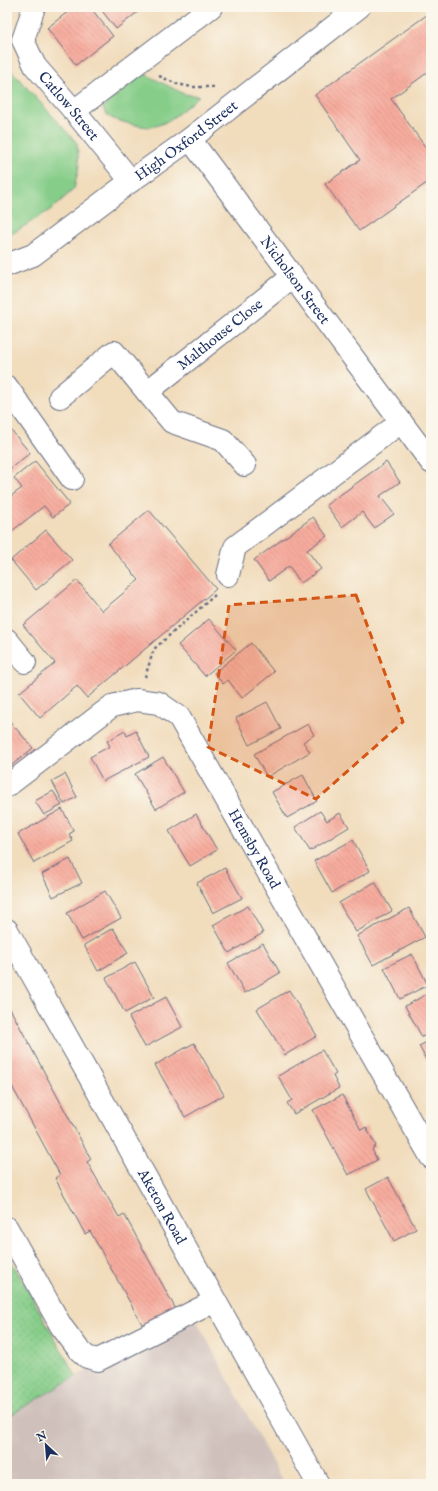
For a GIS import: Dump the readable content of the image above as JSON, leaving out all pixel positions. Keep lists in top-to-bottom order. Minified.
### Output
{"streets":{"street":["Catlow Street","High Oxford Street","Nicholson Street","Malthouse Close","Hemsby Road","Aketon Road"]},"crossings":[["Catlow Street","High Oxford Street"],["High Oxford Street","Nicholson Street"],["Nicholson Street","Malthouse Close"]],"north":"top left"}
